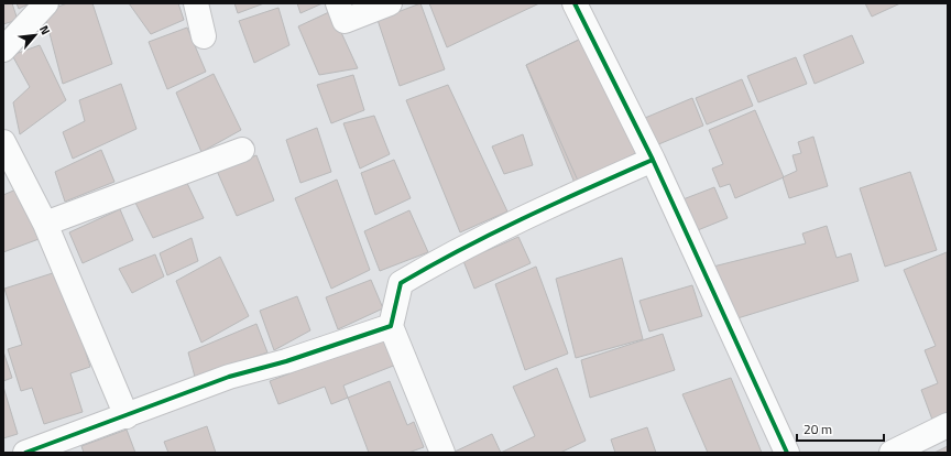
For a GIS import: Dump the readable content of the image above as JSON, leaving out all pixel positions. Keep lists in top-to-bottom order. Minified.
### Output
{"scale_bar":"20 m","north":"top right"}
